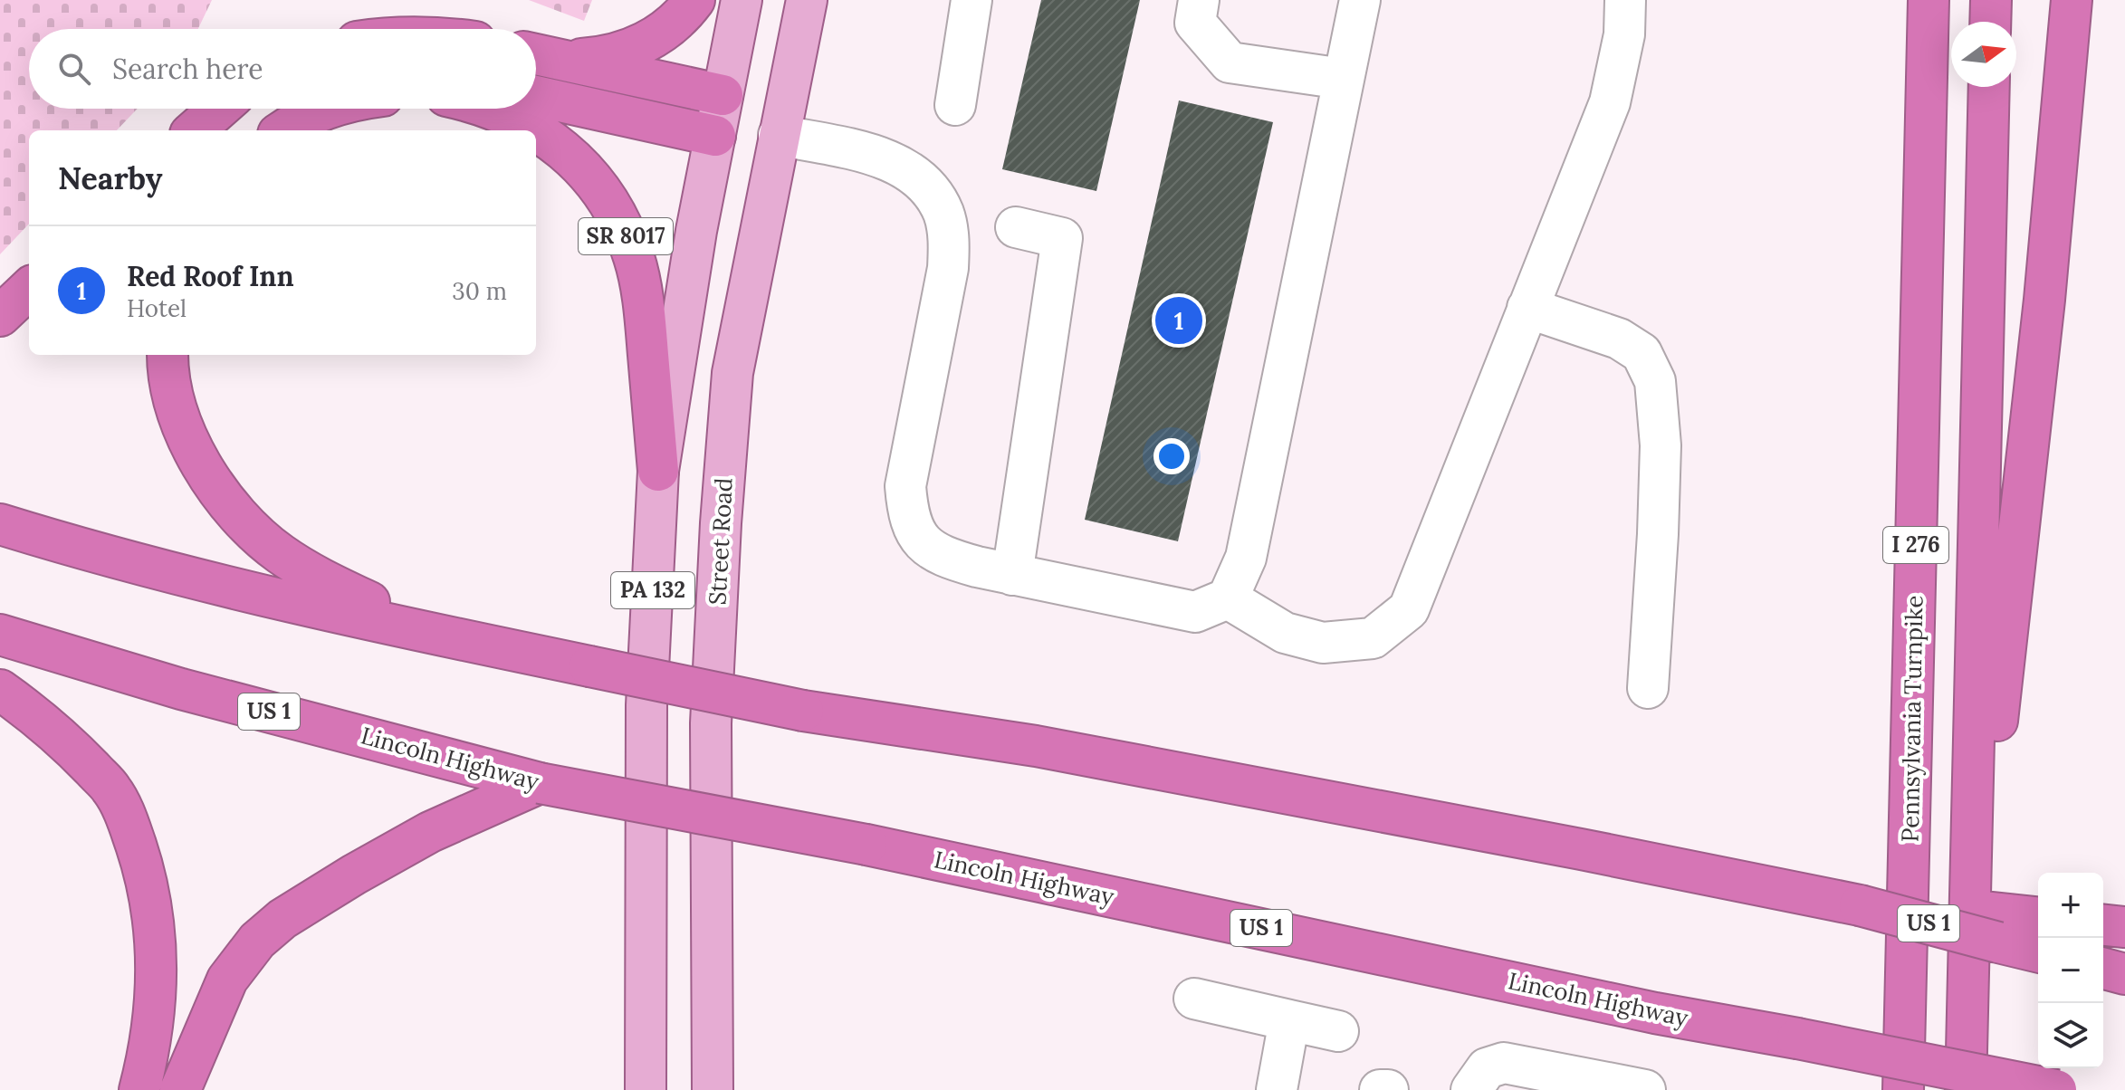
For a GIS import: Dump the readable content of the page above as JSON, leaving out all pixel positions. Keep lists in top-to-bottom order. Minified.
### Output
{"streets":{"highway":["SR 8017","I 276","US 1","Pennsylvania Turnpike","Lincoln Highway"],"main road":["Street Road","PA 132"]},"crossings":[["SR 8017","PA 132"]],"north":"right","page":{"search":"Search here","heading":"Nearby","list":[{"mark":"1","name":"Red Roof Inn","note":"Hotel","value":"30 m"}],"pins":"1","map_buttons":["+","−"]}}
